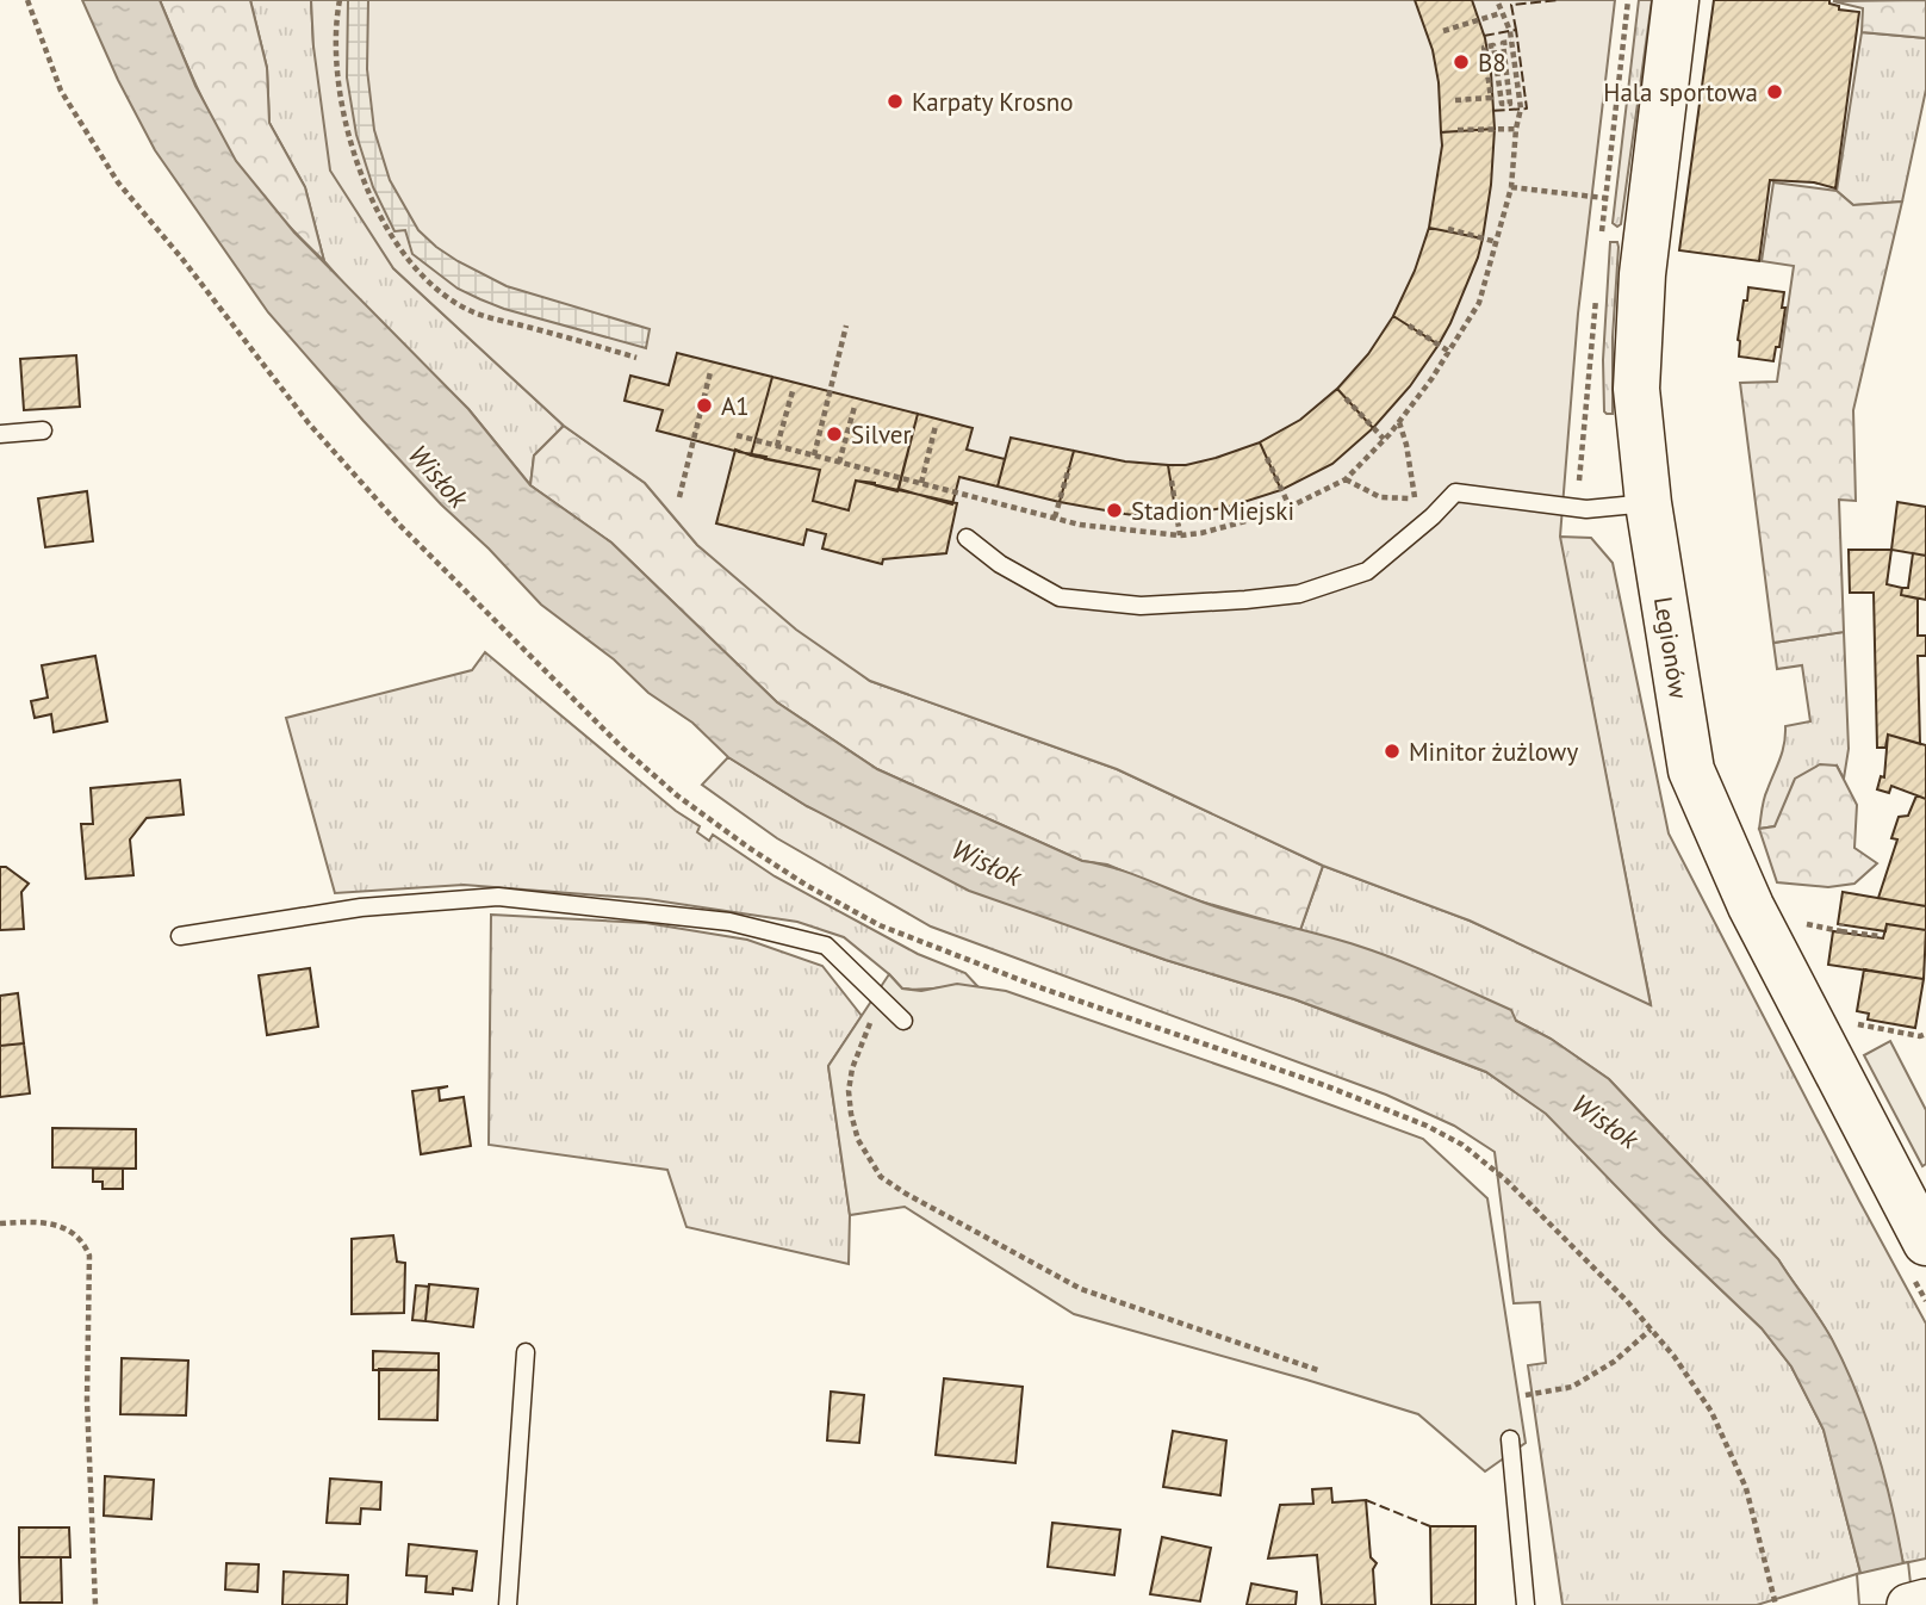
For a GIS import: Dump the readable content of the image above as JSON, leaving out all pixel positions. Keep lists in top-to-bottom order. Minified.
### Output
{"streets":{"main road":["Legionów"]},"water":["Wisłok"],"places":["B8","Hala sportowa","Karpaty Krosno","A1","Silver","Stadion Miejski","Minitor żużlowy"]}
